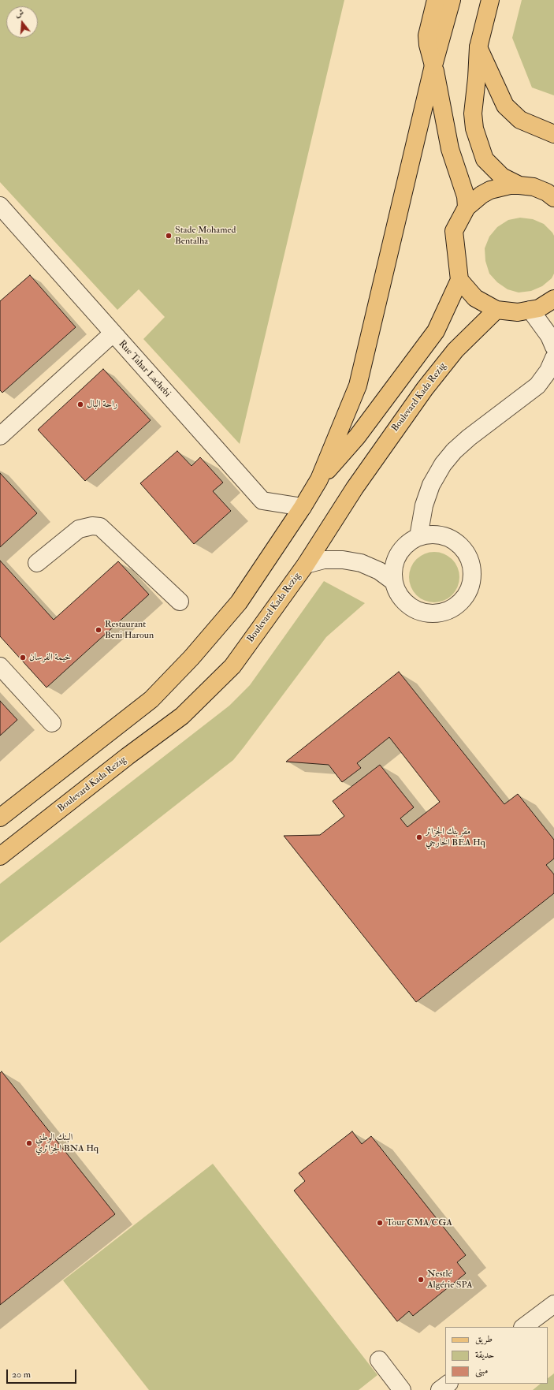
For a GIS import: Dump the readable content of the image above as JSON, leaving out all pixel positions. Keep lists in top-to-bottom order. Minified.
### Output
{"streets":{"main road":["Boulevard Kada Rezig"],"street":["Rue Tahar Lachebi"]},"places":["Stade Mohamed Bentalha","راحة البال","Restaurant Beni Haroun","خيمة الفرسان","مقر بنك الجزائر الخارجي BEA Hq","البنك الوطني الجزائري BNA Hq","Tour CMA/CGA","Nestlé Algérie SPA"],"legend":["طريق","حديقة","مبنى"],"scale_bar":"20 m","north":"top"}
